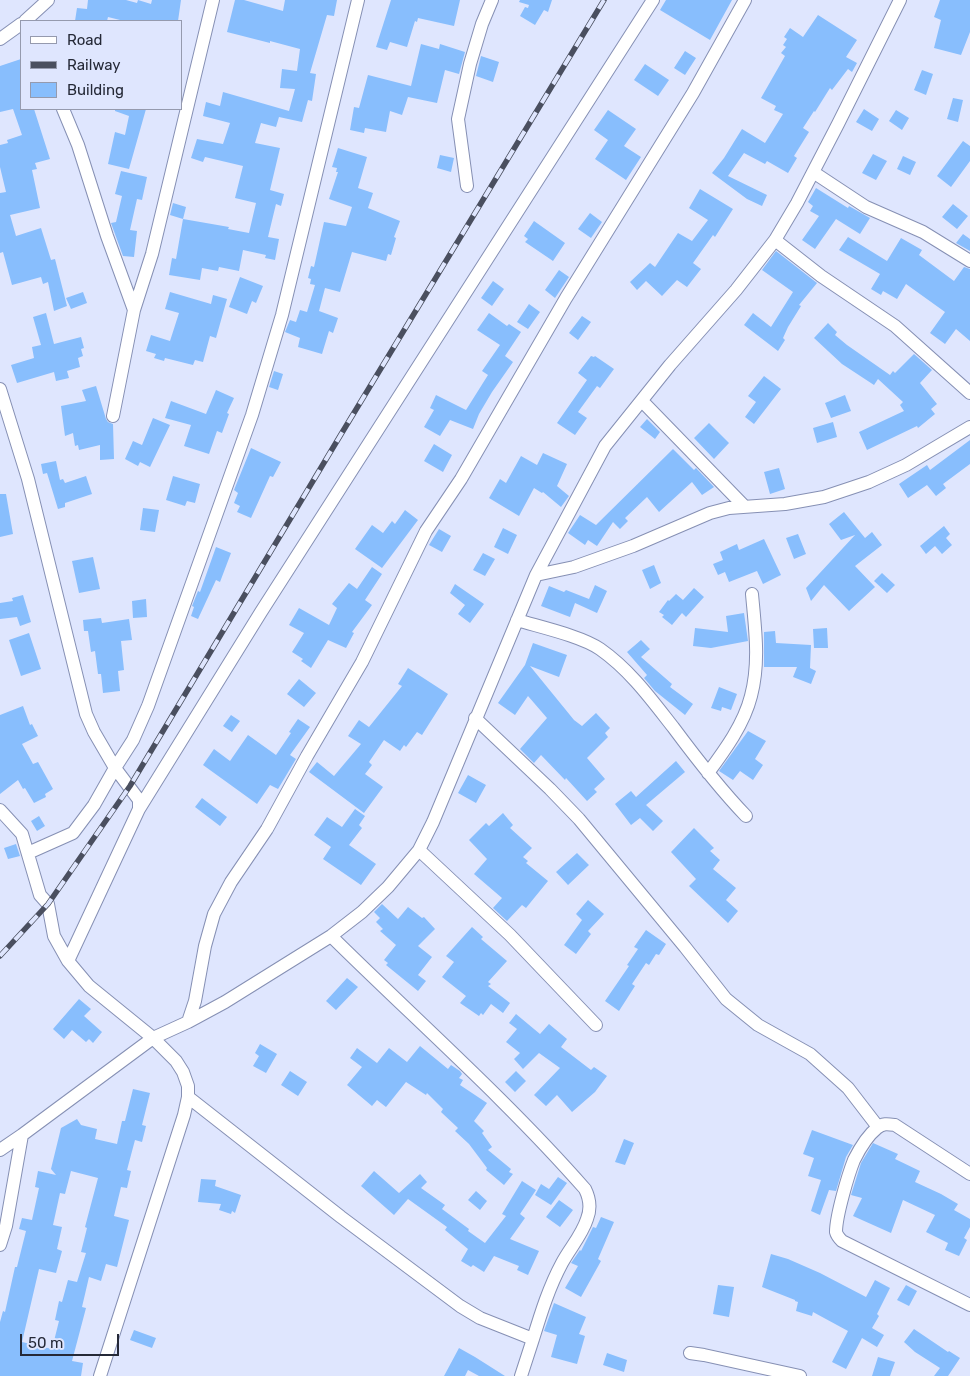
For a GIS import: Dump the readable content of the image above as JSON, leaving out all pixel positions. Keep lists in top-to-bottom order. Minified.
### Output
{"legend":["Road","Railway","Building"],"scale_bar":"50 m"}
